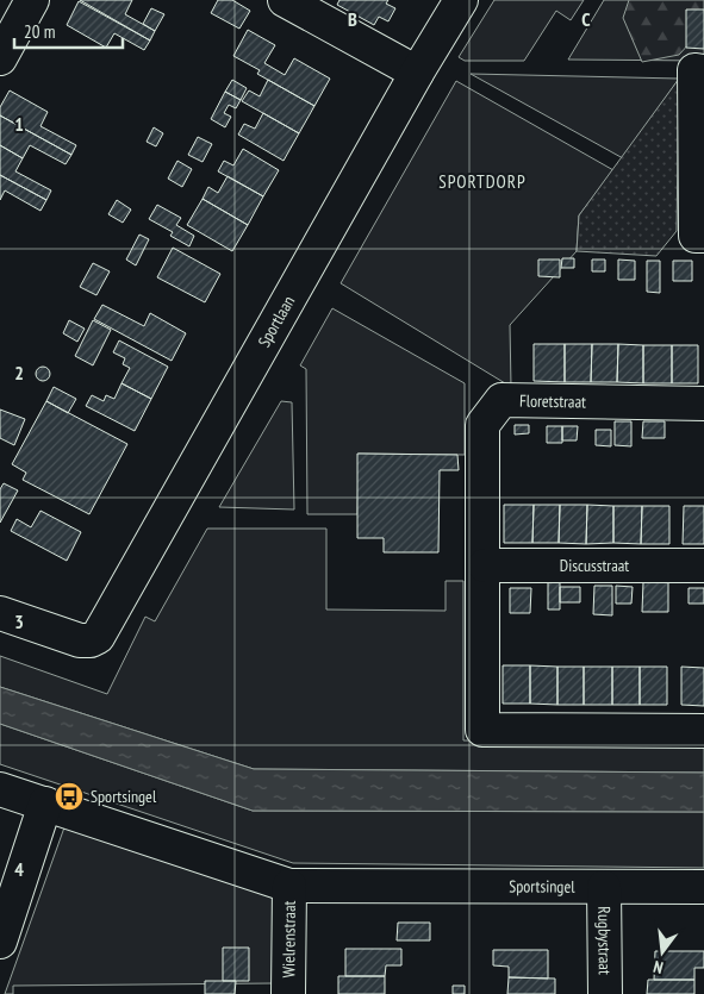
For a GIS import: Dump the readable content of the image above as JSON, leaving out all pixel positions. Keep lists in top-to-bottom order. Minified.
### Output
{"streets":{"street":["Sportlaan","Floretstraat","Discusstraat","Sportsingel","Wielrenstraat","Rugbystraat"]},"crossings":[["Floretstraat","Discusstraat"],["Sportsingel","Wielrenstraat"],["Sportsingel","Rugbystraat"]],"districts":["SPORTDORP"],"places":{"bus stop":["Sportsingel"]},"scale_bar":"20 m","north":"bottom","grid":{"columns":["B","C"],"rows":["1","2","3","4"]}}
